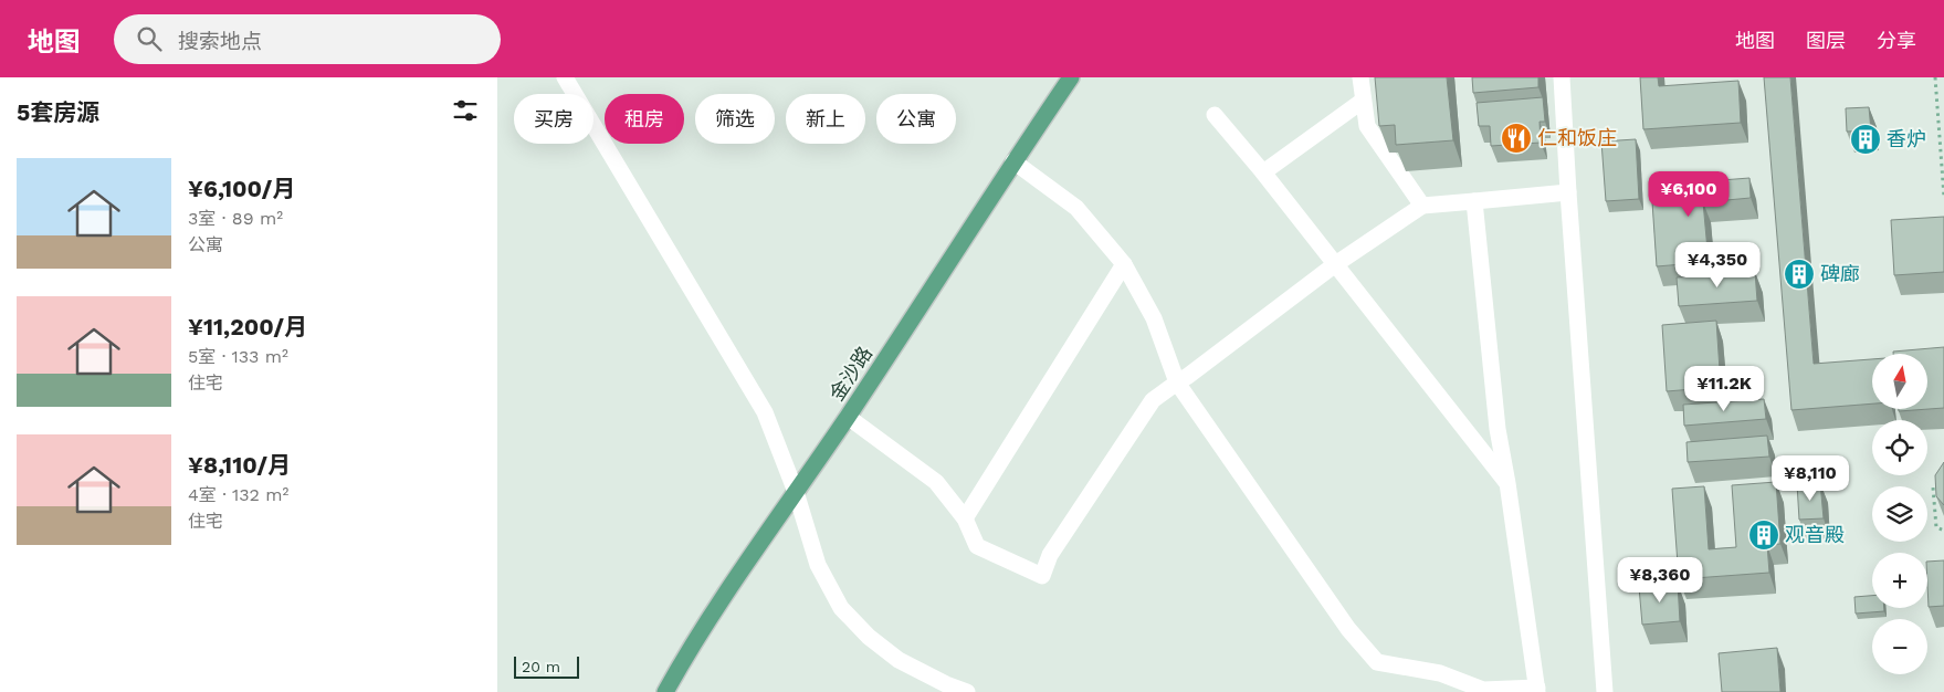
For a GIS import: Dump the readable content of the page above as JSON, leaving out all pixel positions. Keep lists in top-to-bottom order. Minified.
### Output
{"streets":{"main road":["金沙路"]},"places":{"restaurant":["仁和饭庄"],"building":["香炉","碑廊","观音殿"]},"scale_bar":"20 m","north":"top","page":{"header":"地图","search":"搜索地点","nav":["地图","图层","分享"],"heading":"5套房源","chip":["买房","租房","筛选","新上","公寓"],"list":[{"name":"¥6,100/月","note":"3室 · 89 m² · 公寓"},{"name":"¥11,200/月","note":"5室 · 133 m² · 住宅"},{"name":"¥8,110/月","note":"4室 · 132 m² · 住宅"}],"price":["¥6,100","¥4,350","¥11.2K","¥8,110","¥8,360"],"map_buttons":["+","−"],"scale":"20 m"}}
